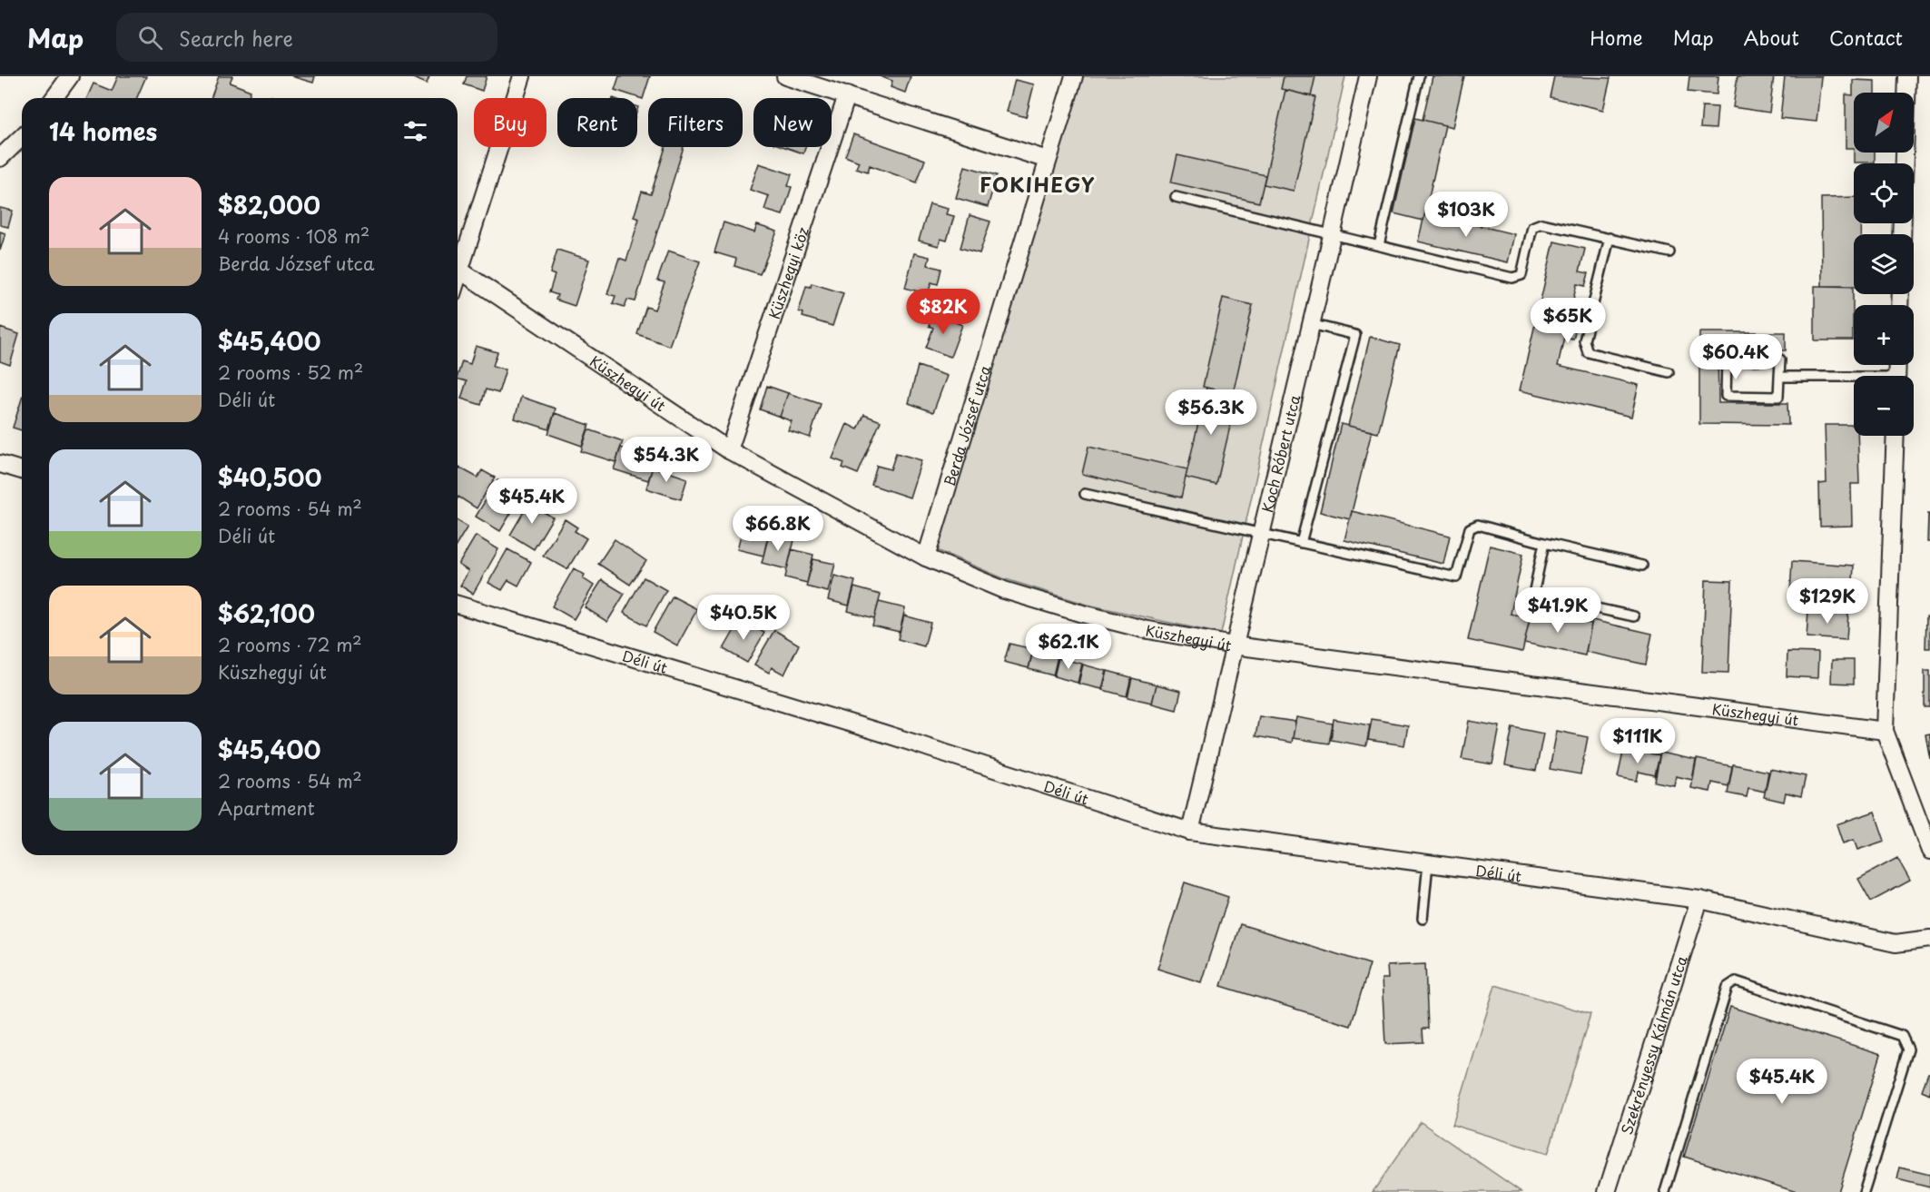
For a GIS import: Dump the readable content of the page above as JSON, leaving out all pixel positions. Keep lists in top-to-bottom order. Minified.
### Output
{"streets":{"street":["Küszhegyi köz","Küszhegyi út","Berda József utca","Koch Róbert utca","Déli út","Szekrényessy Kálmán utca"]},"crossings":[["Küszhegyi köz","Küszhegyi út"],["Küszhegyi út","Berda József utca"],["Küszhegyi út","Koch Róbert utca"],["Koch Róbert utca","Déli út"],["Déli út","Szekrényessy Kálmán utca"]],"districts":["FOKIHEGY"],"north":"top right","page":{"header":"Map","search":"Search here","nav":["Home","Map","About","Contact"],"map_buttons":["+","−"],"chip":["Buy","Rent","Filters","New"],"heading":"14 homes","list":[{"name":"$82,000","note":"4 rooms · 108 m² · Berda József utca"},{"name":"$45,400","note":"2 rooms · 52 m² · Déli út"},{"name":"$40,500","note":"2 rooms · 54 m² · Déli út"},{"name":"$62,100","note":"2 rooms · 72 m² · Küszhegyi út"},{"name":"$45,400","note":"2 rooms · 54 m² · Apartment"}],"price":["$103K","$82K","$65K","$60.4K","$56.3K","$54.3K","$45.4K","$66.8K","$129K","$41.9K","$40.5K","$62.1K","$111K","$45.4K"]}}
